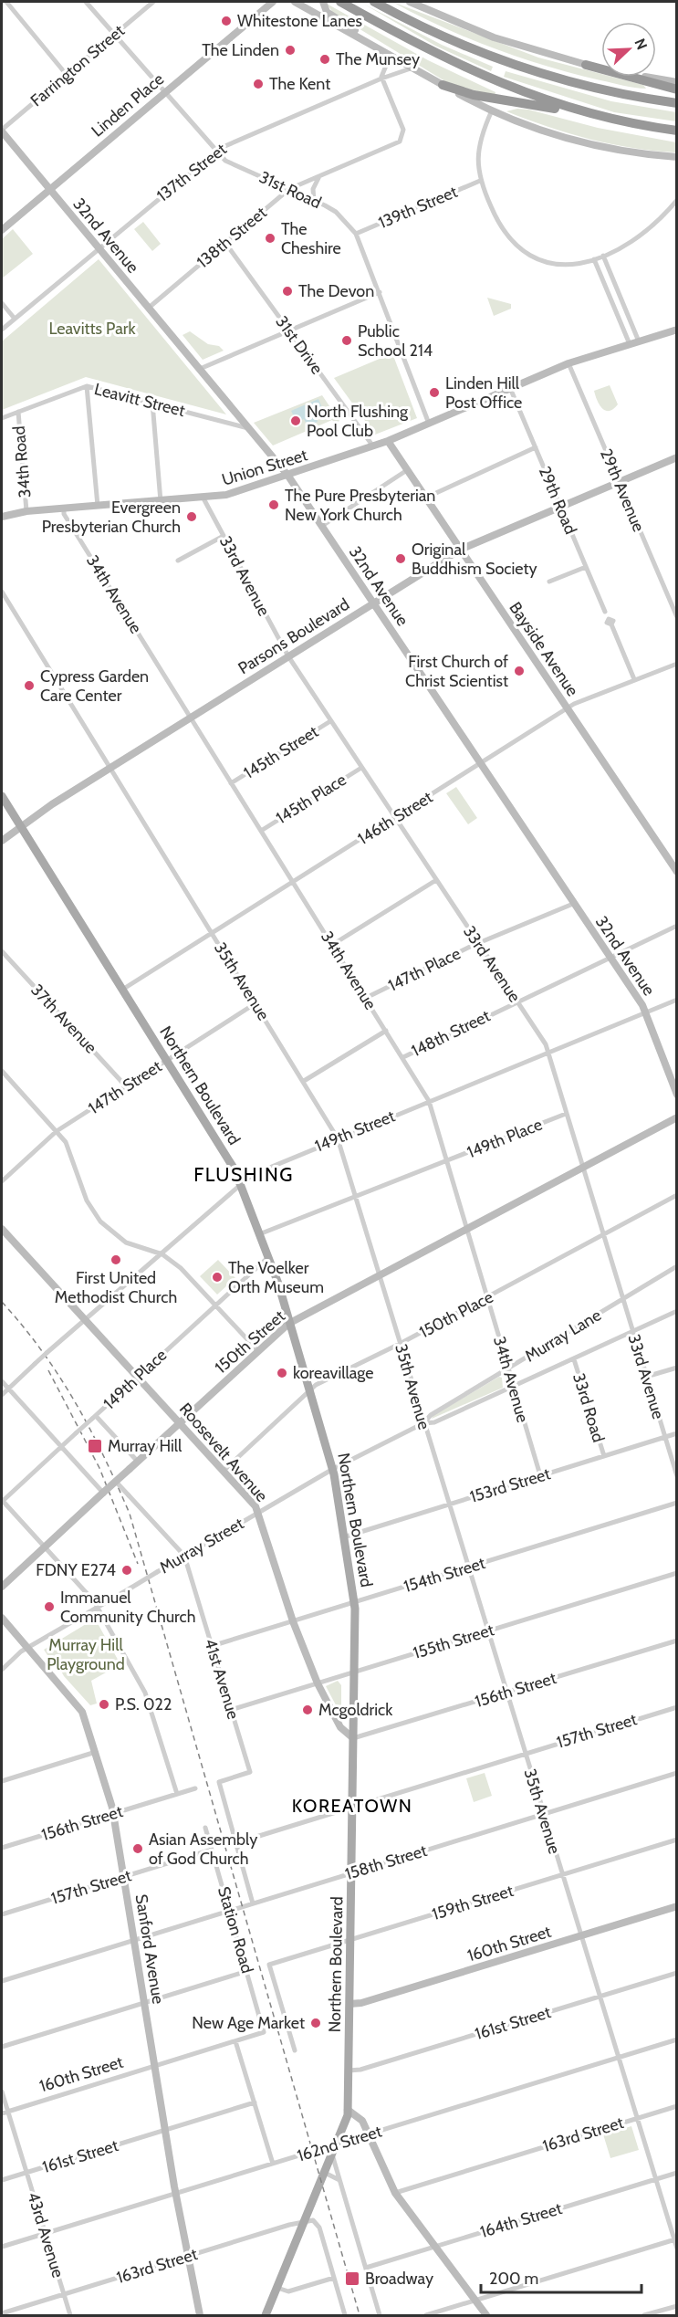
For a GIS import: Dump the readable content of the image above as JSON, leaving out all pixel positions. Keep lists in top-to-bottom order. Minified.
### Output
{"streets":{"main road":["Northern Boulevard"],"street":["Farrington Street","Linden Place","137th Street","31st Road","139th Street","32nd Avenue","138th Street","31st Drive","Leavitt Street","34th Road","Union Street","29th Avenue","29th Road","33rd Avenue","34th Avenue","Parsons Boulevard","Bayside Avenue","145th Street","145th Place","146th Street","147th Place","35th Avenue","37th Avenue","148th Street","147th Street","149th Street","149th Place","150th Place","Murray Lane","150th Street","33rd Road","Roosevelt Avenue","153rd Street","Murray Street","154th Street","155th Street","41st Avenue","156th Street","157th Street","158th Street","159th Street","Station Road","160th Street","Sanford Avenue","161st Street","163rd Street","162nd Street","164th Street","43rd Avenue"]},"crossings":[["Farrington Street","31st Road"],["Farrington Street","32nd Avenue"],["Linden Place","31st Road"],["Linden Place","32nd Avenue"],["137th Street","31st Road"],["137th Street","32nd Avenue"],["137th Street","138th Street"],["31st Road","139th Street"],["31st Road","138th Street"],["31st Road","Union Street"],["32nd Avenue","138th Street"],["32nd Avenue","Leavitt Street"],["32nd Avenue","Union Street"],["32nd Avenue","Parsons Boulevard"],["32nd Avenue","146th Street"],["32nd Avenue","147th Place"],["32nd Avenue","148th Street"],["32nd Avenue","149th Street"],["138th Street","31st Drive"],["31st Drive","Union Street"],["Leavitt Street","34th Road"],["34th Road","Union Street"],["Union Street","29th Avenue"],["Union Street","29th Road"],["Union Street","33rd Avenue"],["Union Street","34th Avenue"],["Union Street","Bayside Avenue"],["29th Avenue","Parsons Boulevard"],["29th Road","Parsons Boulevard"],["33rd Avenue","Parsons Boulevard"],["33rd Avenue","145th Street"],["33rd Avenue","145th Place"],["33rd Avenue","146th Street"],["33rd Avenue","147th Place"],["33rd Avenue","148th Street"],["33rd Avenue","149th Street"],["33rd Avenue","149th Place"],["33rd Avenue","150th Place"],["33rd Avenue","Murray Lane"],["33rd Avenue","150th Street"],["33rd Avenue","153rd Street"],["33rd Avenue","Murray Street"],["34th Avenue","Parsons Boulevard"],["34th Avenue","145th Street"],["34th Avenue","145th Place"],["34th Avenue","146th Street"],["34th Avenue","147th Place"],["34th Avenue","148th Street"],["34th Avenue","149th Street"],["34th Avenue","149th Place"],["34th Avenue","150th Place"],["34th Avenue","Murray Lane"],["34th Avenue","150th Street"],["34th Avenue","153rd Street"],["34th Avenue","Murray Street"],["Parsons Boulevard","Bayside Avenue"],["Parsons Boulevard","35th Avenue"],["Parsons Boulevard","Northern Boulevard"],["Bayside Avenue","146th Street"],["146th Street","35th Avenue"],["146th Street","Northern Boulevard"],["35th Avenue","147th Street"],["35th Avenue","149th Street"],["35th Avenue","149th Place"],["35th Avenue","150th Place"],["35th Avenue","Murray Lane"],["35th Avenue","150th Street"],["35th Avenue","153rd Street"],["35th Avenue","Murray Street"],["35th Avenue","154th Street"],["35th Avenue","155th Street"],["35th Avenue","156th Street"],["35th Avenue","157th Street"],["35th Avenue","158th Street"],["35th Avenue","159th Street"],["35th Avenue","160th Street"],["35th Avenue","161st Street"],["35th Avenue","163rd Street"],["35th Avenue","162nd Street"],["35th Avenue","164th Street"],["37th Avenue","147th Street"],["Northern Boulevard","147th Street"],["Northern Boulevard","149th Street"],["Northern Boulevard","149th Place"],["Northern Boulevard","150th Place"],["Northern Boulevard","150th Street"],["Northern Boulevard","Roosevelt Avenue"],["Northern Boulevard","153rd Street"],["Northern Boulevard","Murray Street"],["Northern Boulevard","154th Street"],["Northern Boulevard","155th Street"],["Northern Boulevard","156th Street"],["Northern Boulevard","157th Street"],["Northern Boulevard","158th Street"],["Northern Boulevard","159th Street"],["Northern Boulevard","160th Street"],["Northern Boulevard","161st Street"],["Northern Boulevard","163rd Street"],["Northern Boulevard","162nd Street"],["149th Street","Roosevelt Avenue"],["149th Place","Roosevelt Avenue"],["150th Place","Roosevelt Avenue"],["Murray Lane","Murray Street"],["150th Street","Roosevelt Avenue"],["150th Street","41st Avenue"],["33rd Road","153rd Street"],["33rd Road","Murray Street"],["Roosevelt Avenue","Murray Street"],["Roosevelt Avenue","154th Street"],["Roosevelt Avenue","155th Street"],["Roosevelt Avenue","156th Street"],["Murray Street","41st Avenue"],["Murray Street","Sanford Avenue"],["154th Street","41st Avenue"],["155th Street","41st Avenue"],["41st Avenue","157th Street"],["156th Street","Sanford Avenue"],["157th Street","Station Road"],["157th Street","Sanford Avenue"],["158th Street","Station Road"],["158th Street","Sanford Avenue"],["Station Road","160th Street"],["160th Street","Sanford Avenue"],["160th Street","43rd Avenue"],["Sanford Avenue","161st Street"],["Sanford Avenue","163rd Street"],["Sanford Avenue","162nd Street"],["161st Street","43rd Avenue"],["163rd Street","43rd Avenue"],["162nd Street","43rd Avenue"]],"districts":["FLUSHING","KOREATOWN"],"parks":["Leavitts Park","Murray Hill Playground"],"places":{"other":["Whitestone Lanes","The Linden","The Munsey","The Kent","The Cheshire","The Devon","Public School 214","Linden Hill Post Office","North Flushing Pool Club","The Pure Presbyterian New York Church","Evergreen Presbyterian Church","Original Buddhism Society","First Church of Christ Scientist","Cypress Garden Care Center","First United Methodist Church","The Voelker Orth Museum","koreavillage","FDNY E274","Immanuel Community Church","P.S. 022","Mcgoldrick","Asian Assembly of God Church","New Age Market"],"transit":["Murray Hill","Broadway"]},"scale_bar":"200 m","north":"top right"}
